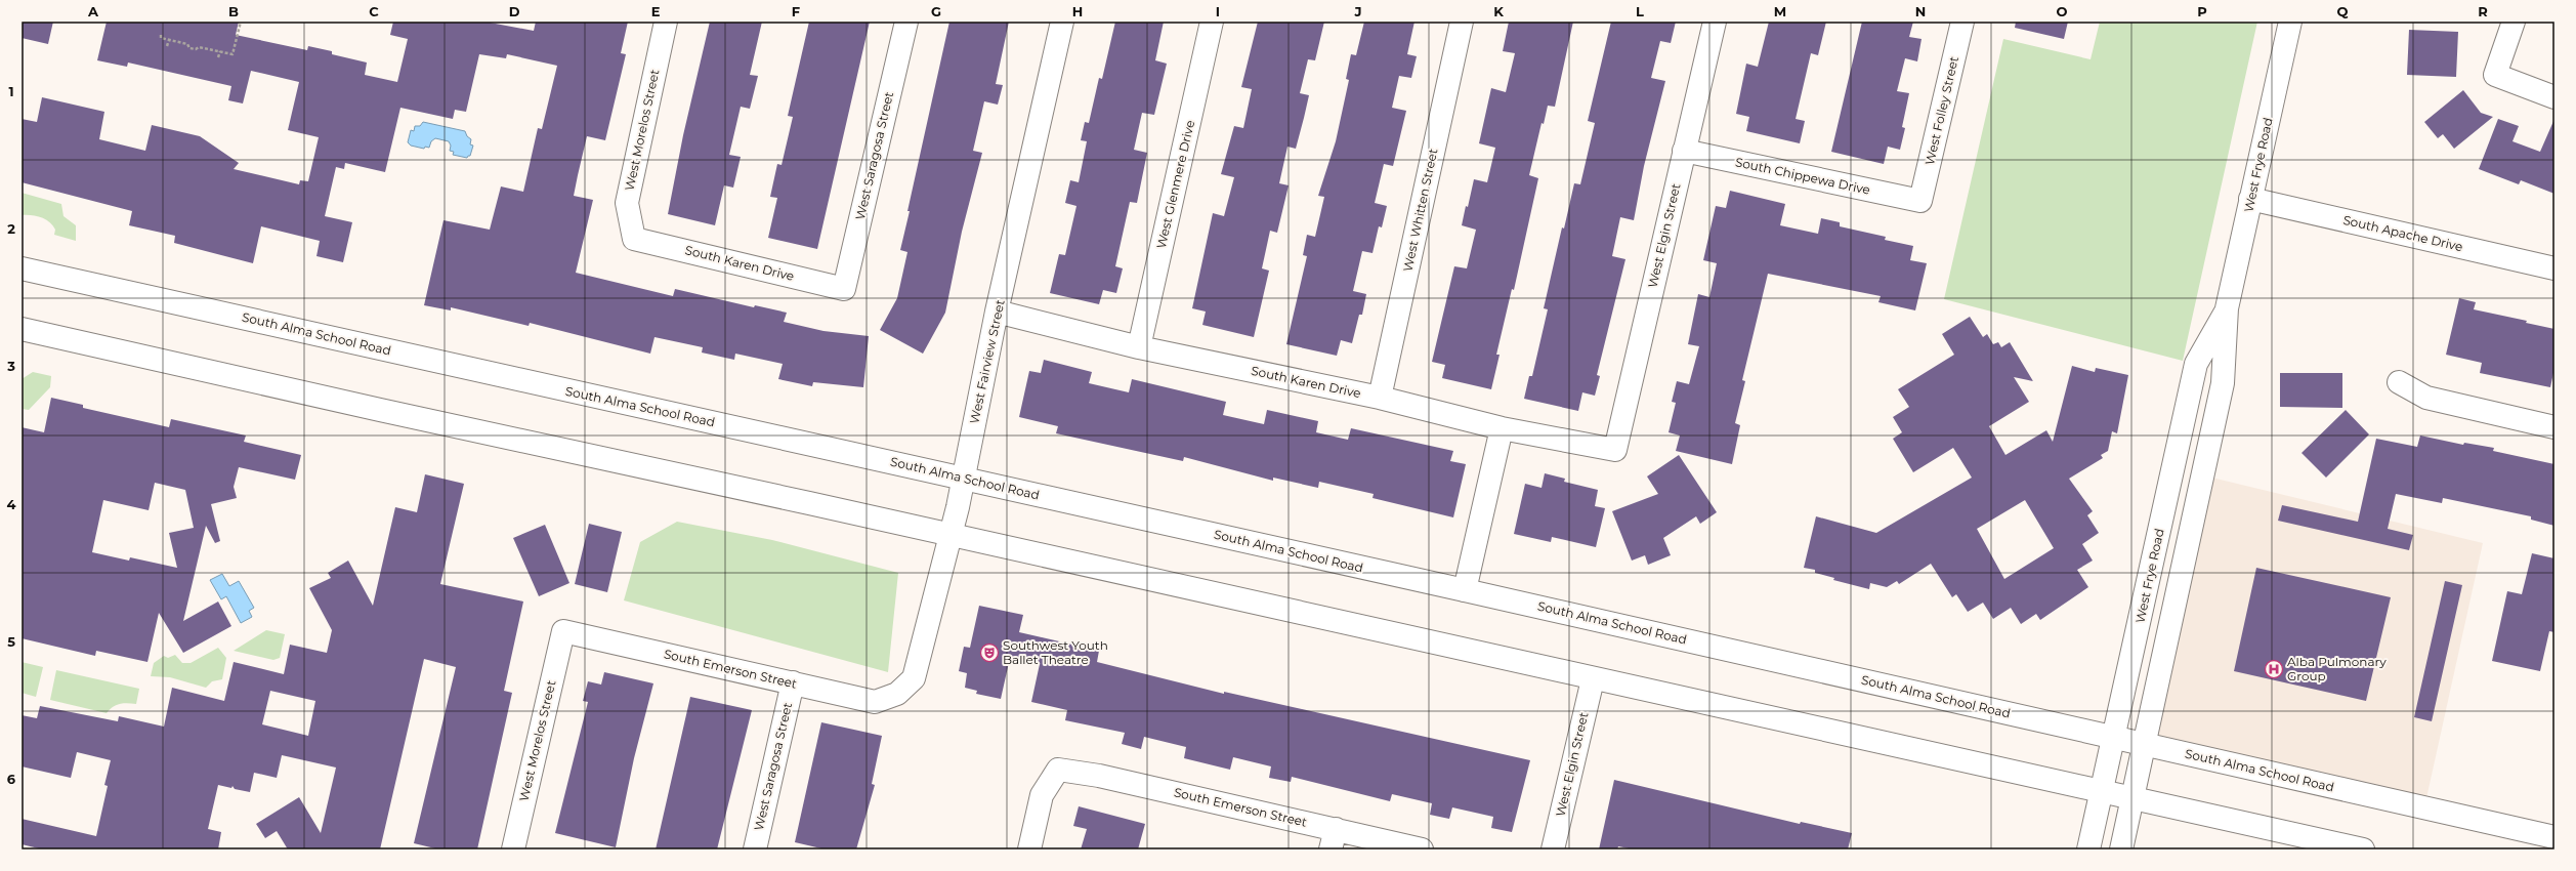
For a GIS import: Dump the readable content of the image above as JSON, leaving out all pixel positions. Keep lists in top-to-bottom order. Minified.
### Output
{"streets":{"street":["West Folley Street","West Morelos Street","West Saragosa Street","West Frye Road","South Chippewa Drive","West Glenmere Drive","West Whitten Street","South Apache Drive","West Elgin Street","South Karen Drive","South Alma School Road","West Fairview Street","South Emerson Street"]},"crossings":[["West Folley Street","South Chippewa Drive"],["West Morelos Street","South Karen Drive"],["West Morelos Street","South Emerson Street"],["West Saragosa Street","South Karen Drive"],["West Saragosa Street","South Emerson Street"],["West Frye Road","South Apache Drive"],["West Frye Road","South Alma School Road"],["South Chippewa Drive","West Elgin Street"],["West Glenmere Drive","South Karen Drive"],["West Whitten Street","South Karen Drive"],["West Elgin Street","South Karen Drive"],["South Karen Drive","West Fairview Street"],["South Alma School Road","West Fairview Street"],["West Fairview Street","South Emerson Street"]],"places":{"theatre":["Southwest Youth Ballet Theatre"],"hospital":["Alba Pulmonary Group"]},"grid":{"columns":["A","B","C","D","E","F","G","H","I","J","K","L","M","N","O","P","Q","R"],"rows":["1","2","3","4","5","6"]}}
